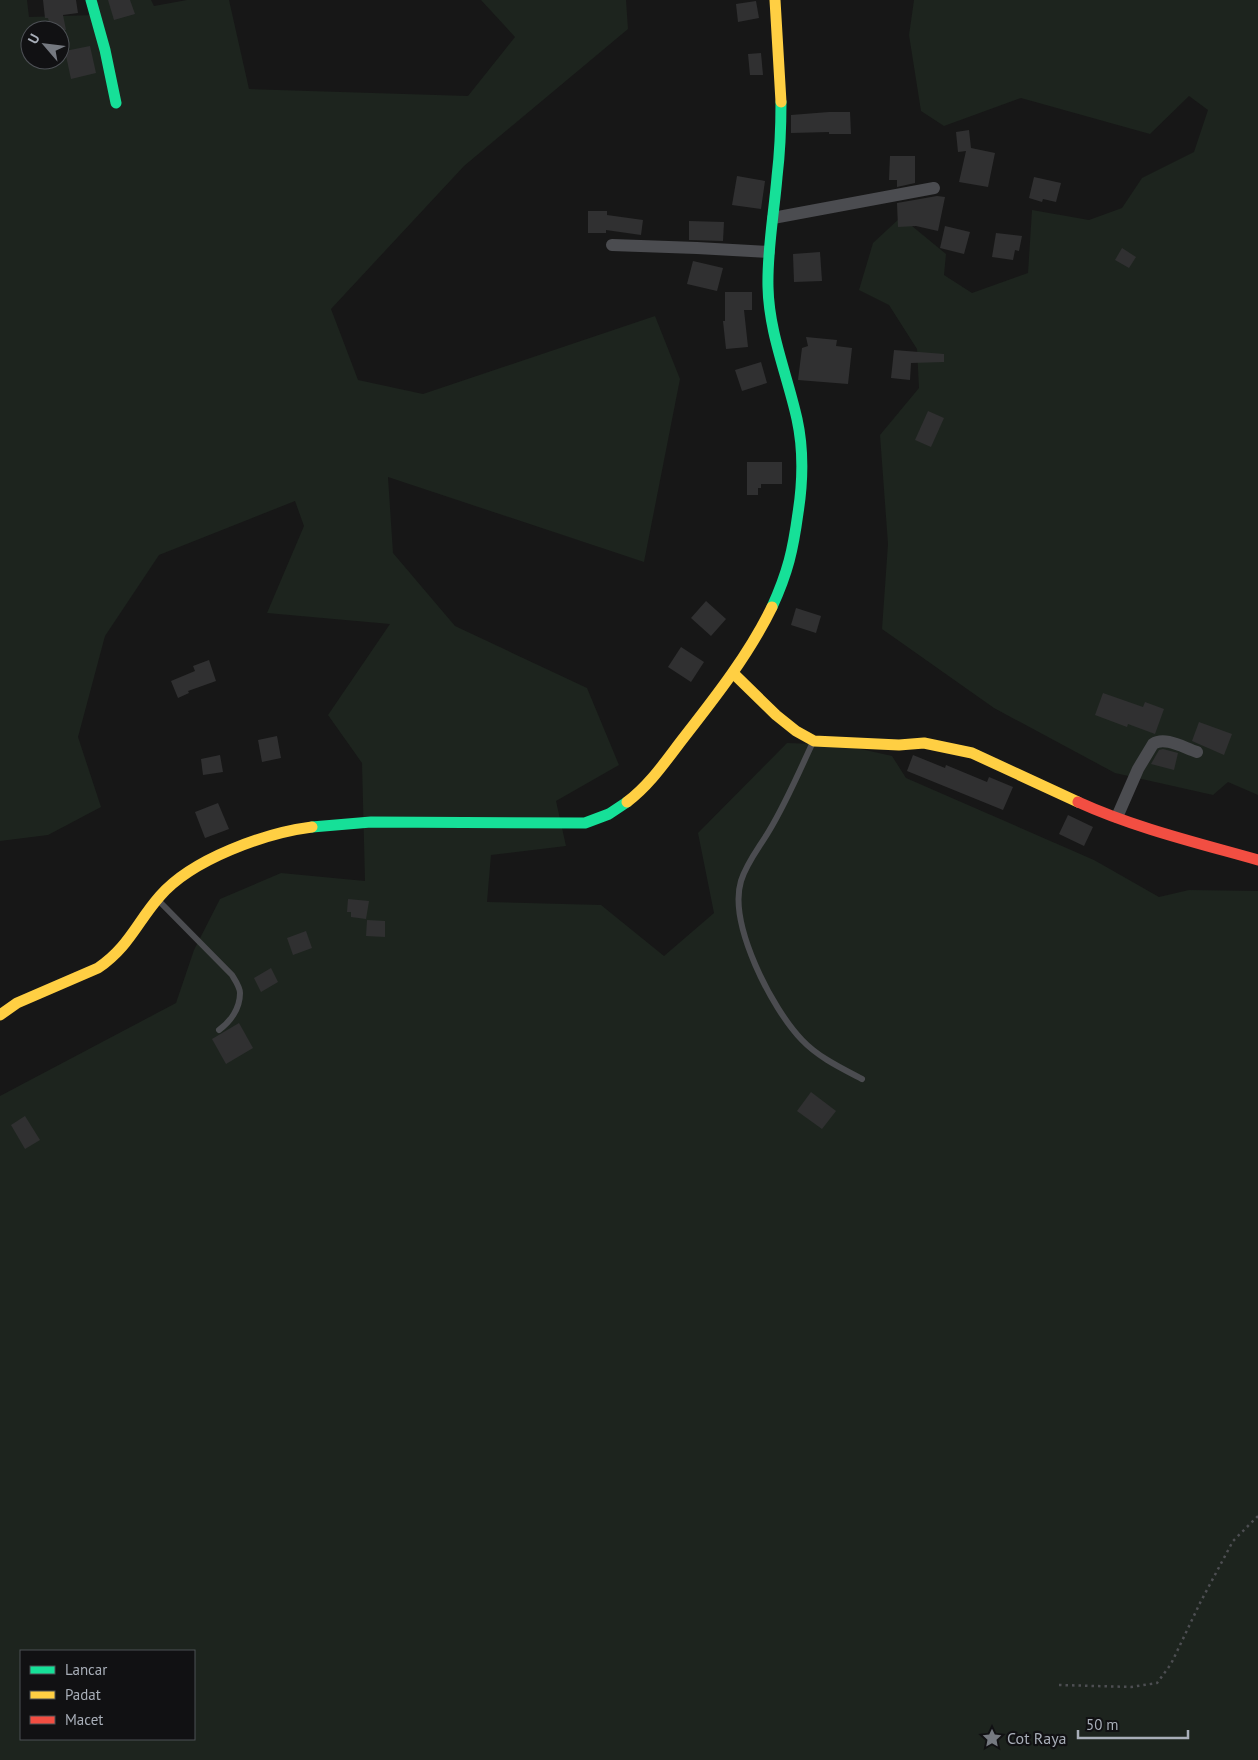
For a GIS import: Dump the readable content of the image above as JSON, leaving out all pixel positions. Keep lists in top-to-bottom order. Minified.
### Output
{"places":{"place":["Cot Raya"]},"legend":["Lancar","Padat","Macet"],"scale_bar":"50 m","north":"top left"}
